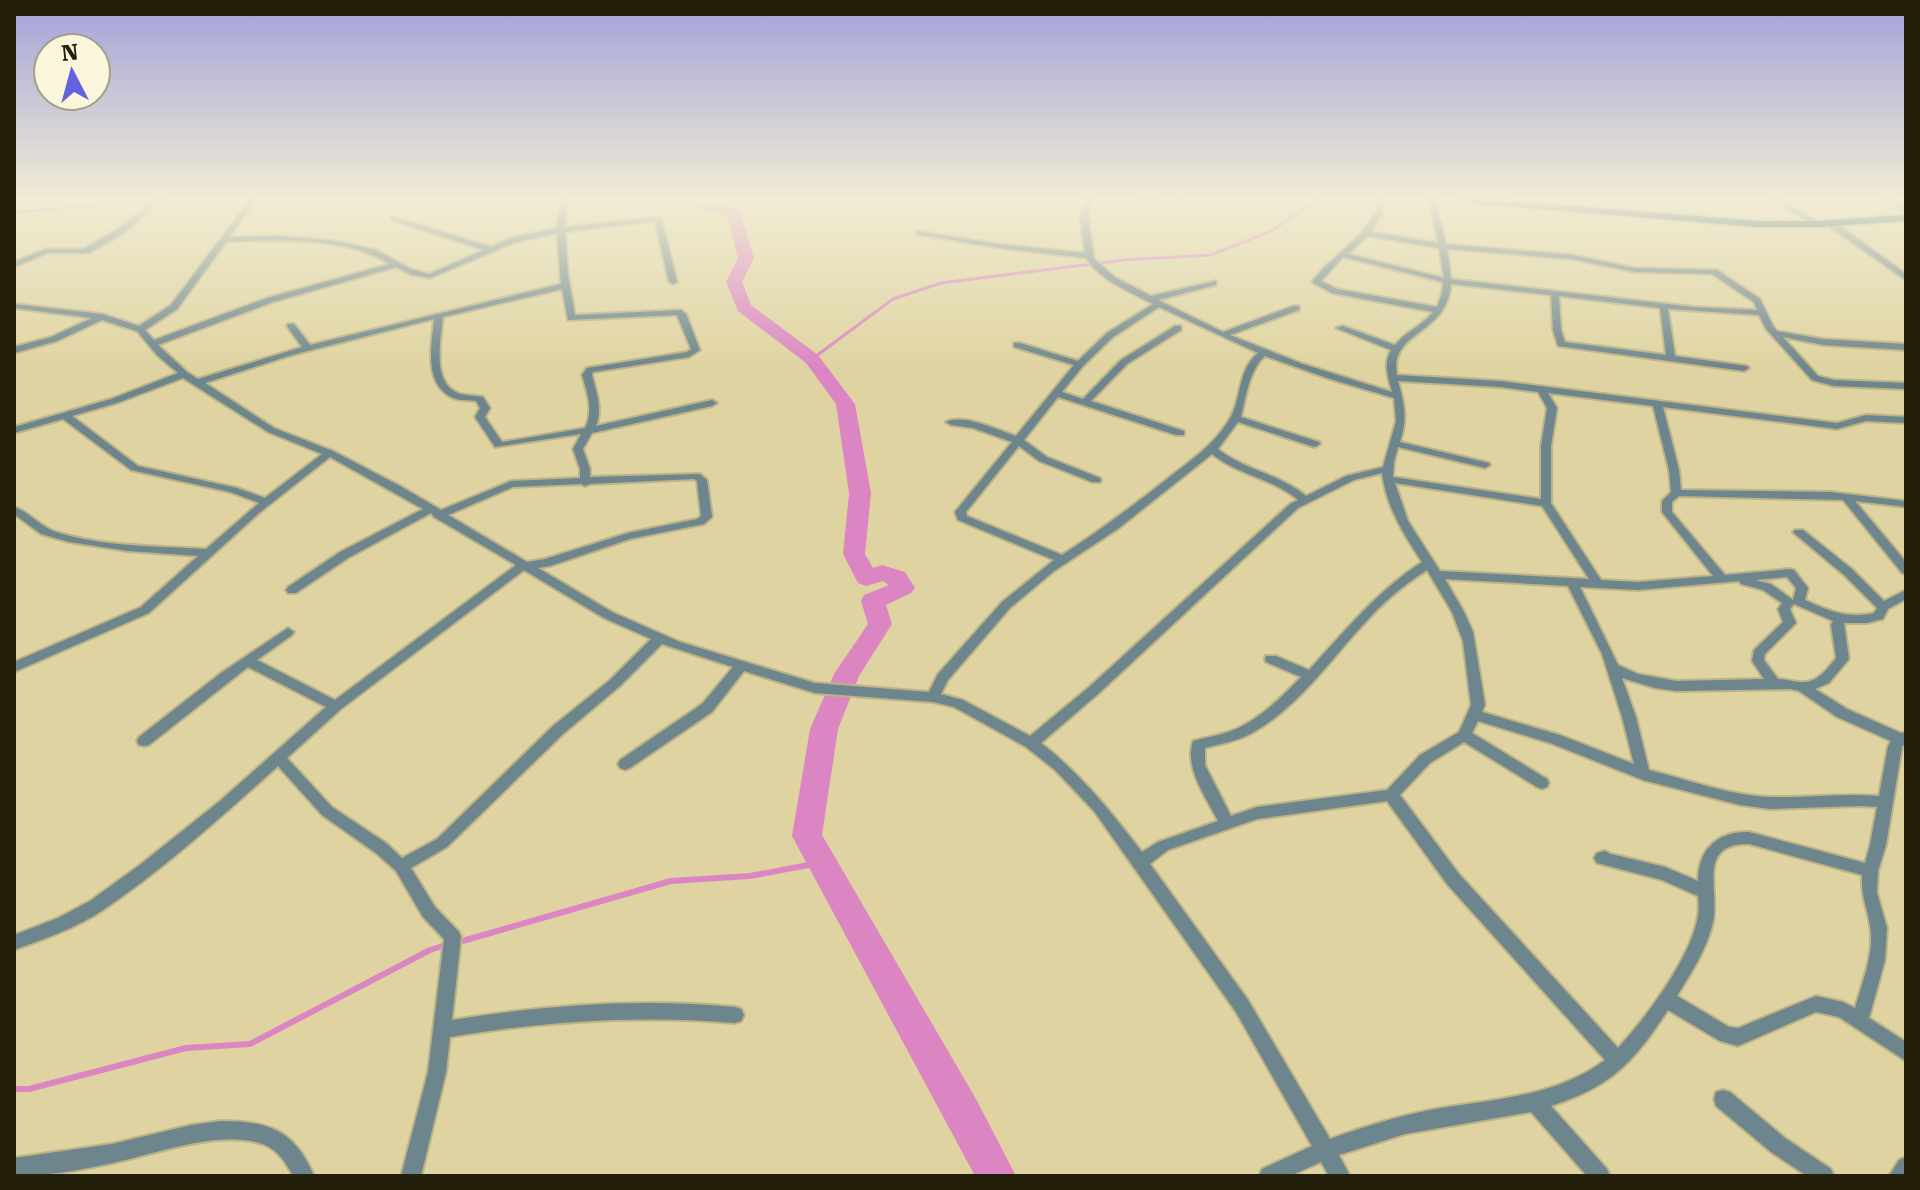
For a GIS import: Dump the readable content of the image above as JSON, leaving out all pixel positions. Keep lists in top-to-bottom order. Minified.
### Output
{"north":"top"}
